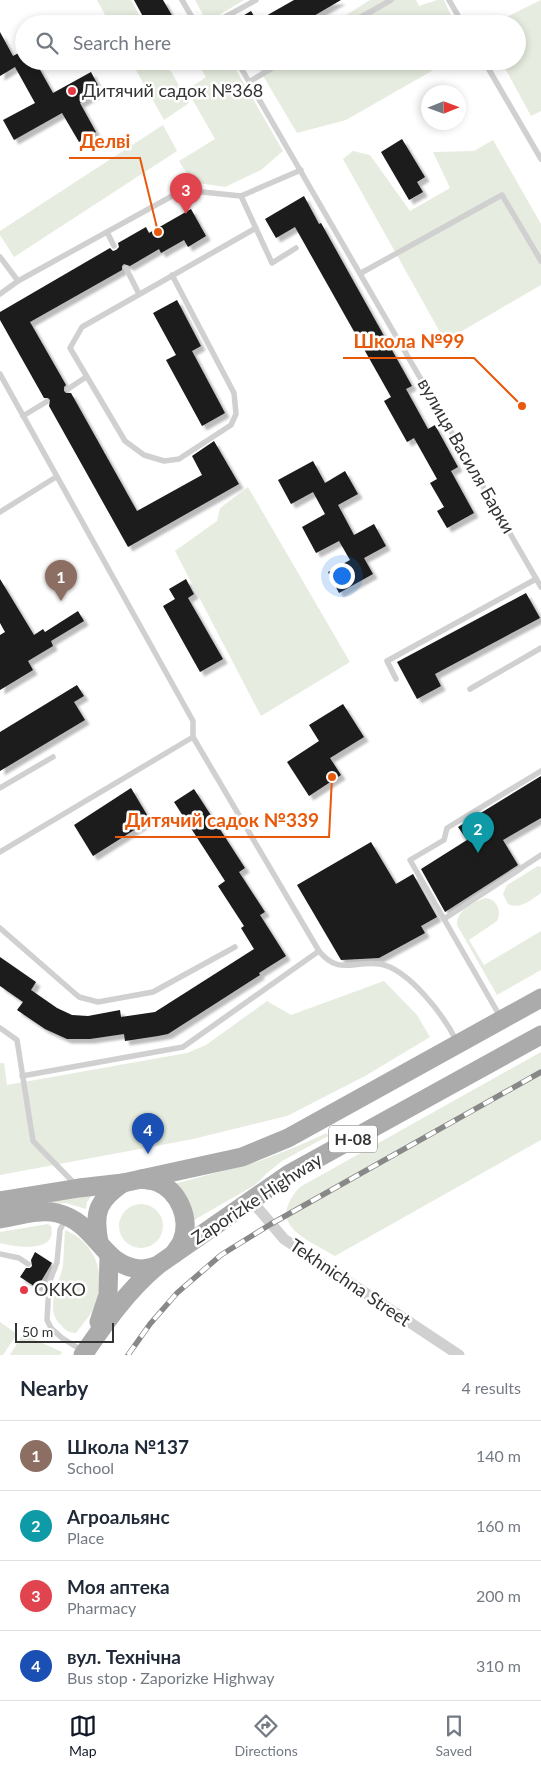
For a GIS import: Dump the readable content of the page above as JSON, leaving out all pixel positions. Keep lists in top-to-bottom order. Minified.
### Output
{"streets":{"main road":["Н-08","Zaporizke Highway"],"street":["Tekhnichna Street"],"lane":["вулиця Василя Барки"]},"crossings":[["Н-08","Zaporizke Highway"],["Zaporizke Highway","Tekhnichna Street"]],"places":["Дитячий садок №368","Делві","Школа №99","Дитячий садок №339","OKKO"],"scale_bar":"50 m","north":"right","page":{"search":"Search here","pins":["3","1","2","4"],"scale":"50 m","heading":["Nearby","4 results"],"list":[{"mark":"1","name":"Школа №137","note":"School","value":"140 m"},{"mark":"2","name":"Агроальянс","note":"Place","value":"160 m"},{"mark":"3","name":"Моя аптека","note":"Pharmacy","value":"200 m"},{"mark":"4","name":"вул. Технічна","note":"Bus stop · Zaporizke Highway","value":"310 m"}],"nav":["Map","Directions","Saved"]}}
